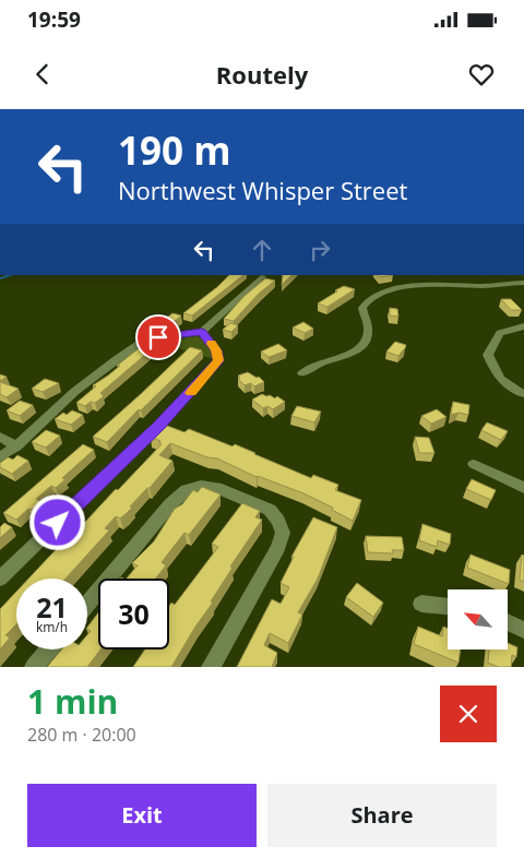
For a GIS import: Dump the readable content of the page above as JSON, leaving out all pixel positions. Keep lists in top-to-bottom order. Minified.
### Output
{"north":"top left","page":{"status":"19:59","header":"Routely","turn":["190 m","Northwest Whisper Street"],"speed":"21 km/h","limit":"30","heading":["1 min","280 m · 20:00"],"buttons":["Exit","Share"]}}
